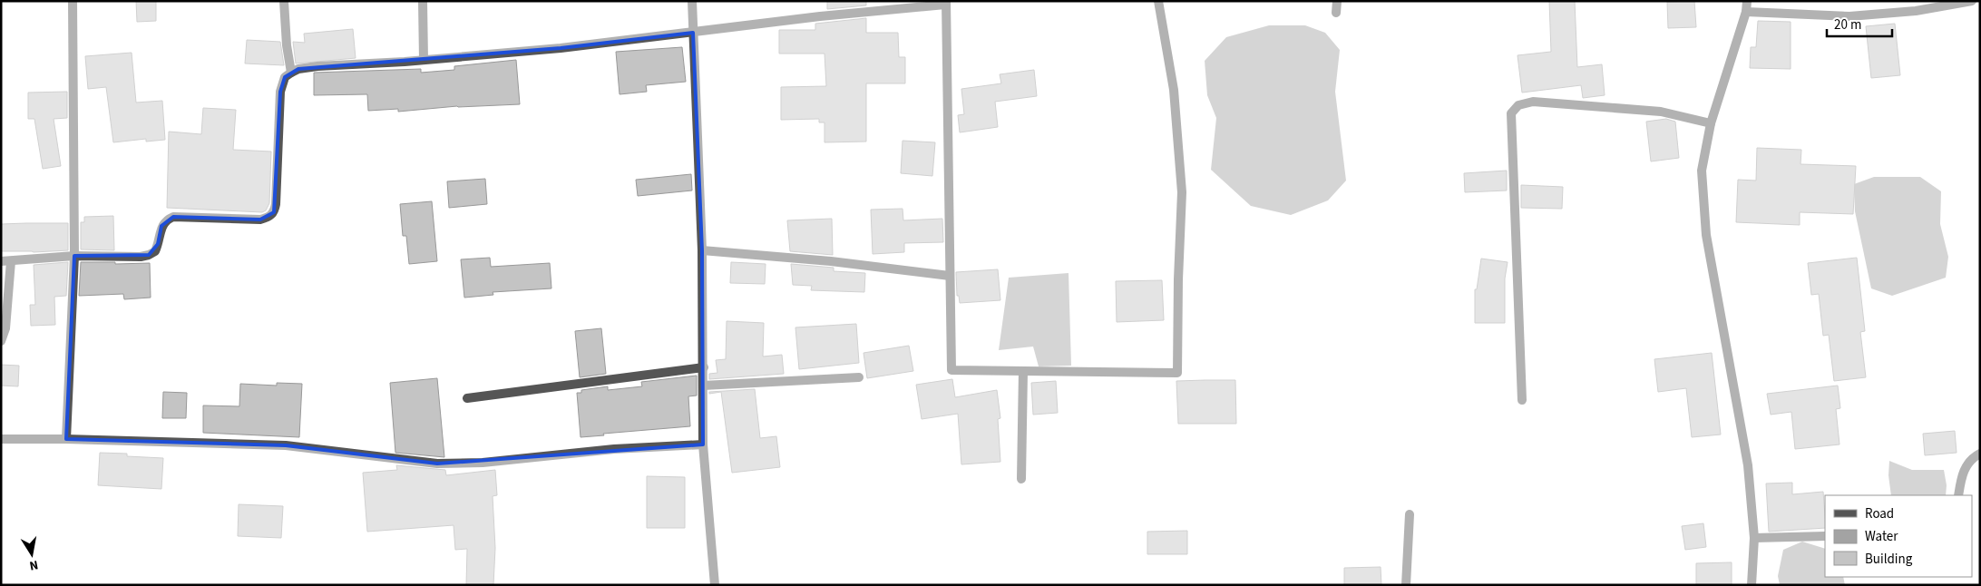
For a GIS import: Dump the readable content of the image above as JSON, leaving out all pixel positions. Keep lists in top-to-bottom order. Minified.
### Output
{"legend":["Road","Water","Building"],"scale_bar":"20 m","north":"bottom"}
